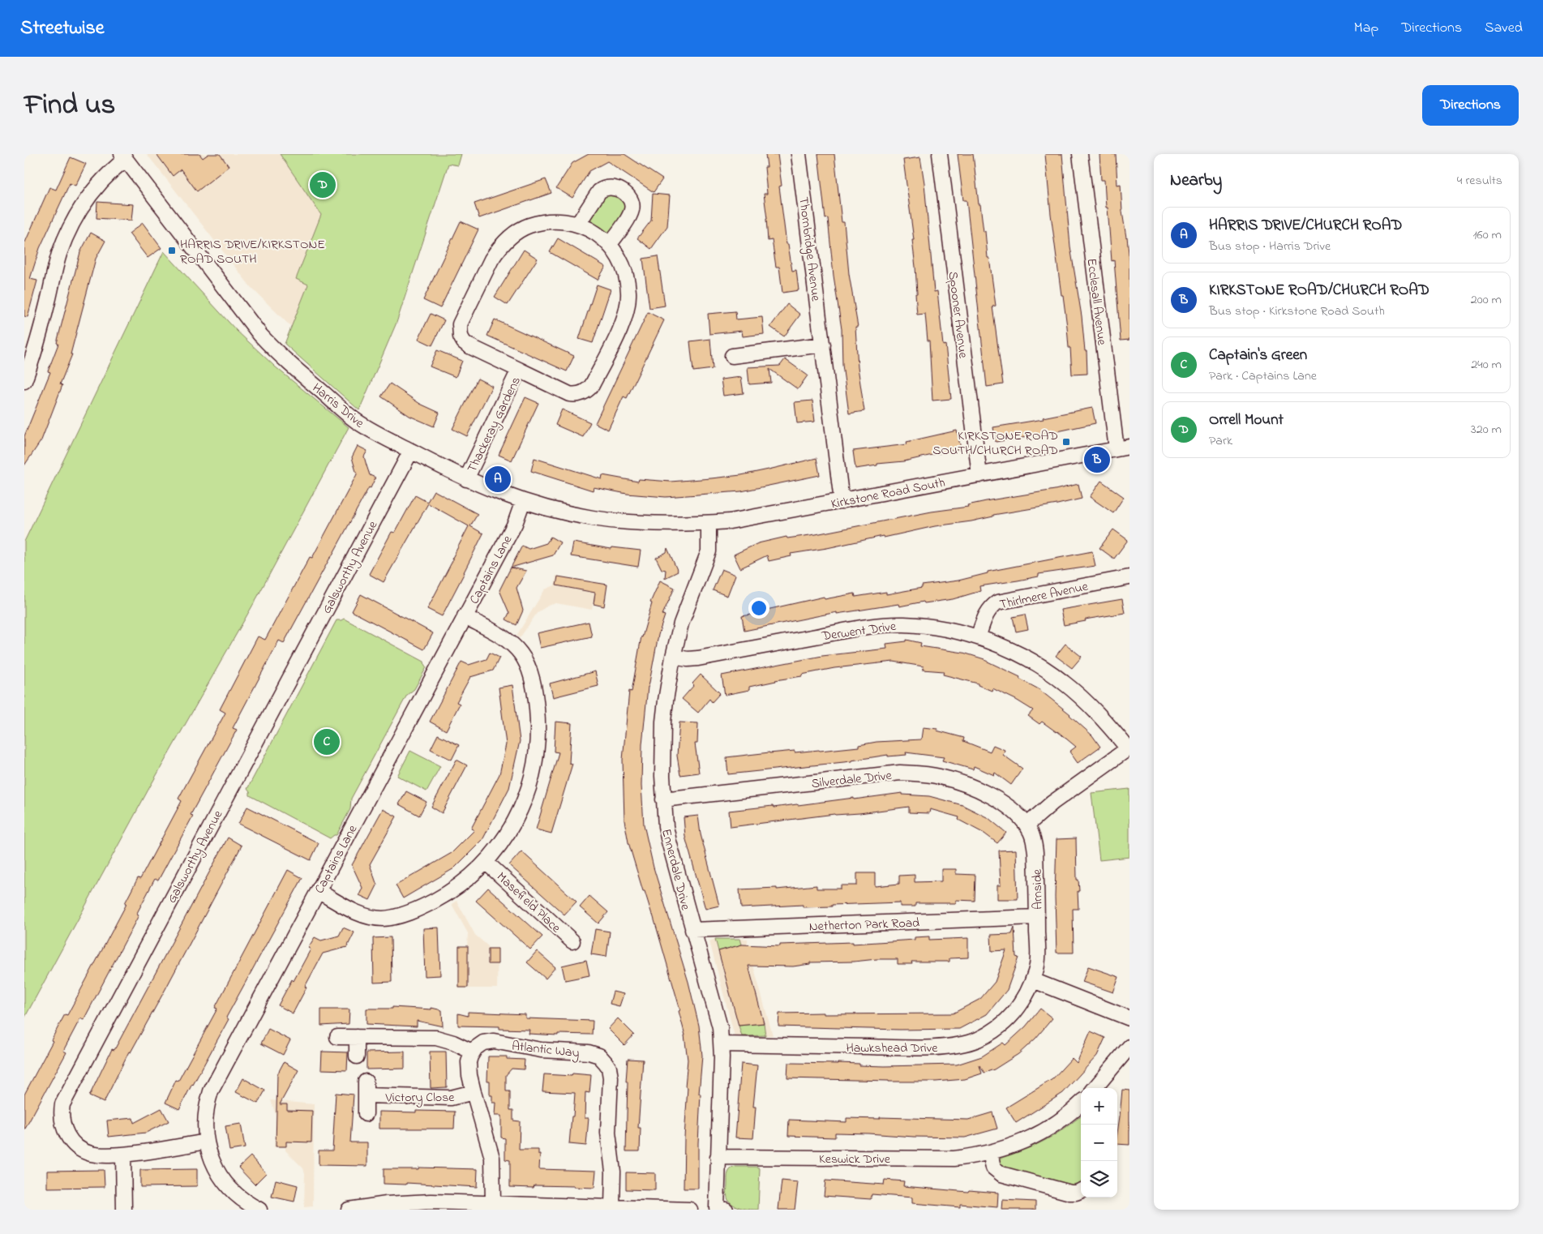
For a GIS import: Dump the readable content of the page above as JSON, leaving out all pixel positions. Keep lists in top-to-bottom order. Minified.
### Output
{"streets":{"street":["Thornbridge Avenue","Ecclesall Avenue","Spooner Avenue","Harris Drive","Thackeray Gardens","Kirkstone Road South","Galsworthy Avenue","Captains Lane","Thirlmere Avenue","Derwent Drive","Silverdale Drive","Ennerdale Drive","Arnside","Masefield Place","Netherton Park Road","Hawkshead Drive","Atlantic Way","Victory Close","Keswick Drive"]},"crossings":[["Thornbridge Avenue","Kirkstone Road South"],["Ecclesall Avenue","Kirkstone Road South"],["Spooner Avenue","Kirkstone Road South"],["Harris Drive","Thackeray Gardens"],["Harris Drive","Kirkstone Road South"],["Harris Drive","Galsworthy Avenue"],["Harris Drive","Captains Lane"],["Kirkstone Road South","Ennerdale Drive"],["Galsworthy Avenue","Captains Lane"],["Thirlmere Avenue","Derwent Drive"],["Derwent Drive","Ennerdale Drive"],["Silverdale Drive","Ennerdale Drive"],["Silverdale Drive","Arnside"],["Ennerdale Drive","Netherton Park Road"],["Ennerdale Drive","Hawkshead Drive"],["Ennerdale Drive","Keswick Drive"],["Arnside","Netherton Park Road"],["Arnside","Hawkshead Drive"]],"places":{"transit":["HARRIS DRIVE/KIRKSTONE ROAD SOUTH","KIRKSTONE ROAD SOUTH/CHURCH ROAD"]},"page":{"header":"Streetwise","nav":["Map","Directions","Saved"],"title":"Find us","buttons":"Directions","heading":["Nearby","4 results"],"pins":["D","B","A","C"],"list":[{"mark":"A","name":"HARRIS DRIVE/CHURCH ROAD","note":"Bus stop · Harris Drive","value":"160 m"},{"mark":"B","name":"KIRKSTONE ROAD/CHURCH ROAD","note":"Bus stop · Kirkstone Road South","value":"200 m"},{"mark":"C","name":"Captain's Green","note":"Park · Captains Lane","value":"240 m"},{"mark":"D","name":"Orrell Mount","note":"Park","value":"320 m"}],"map_buttons":["+","−"]}}
